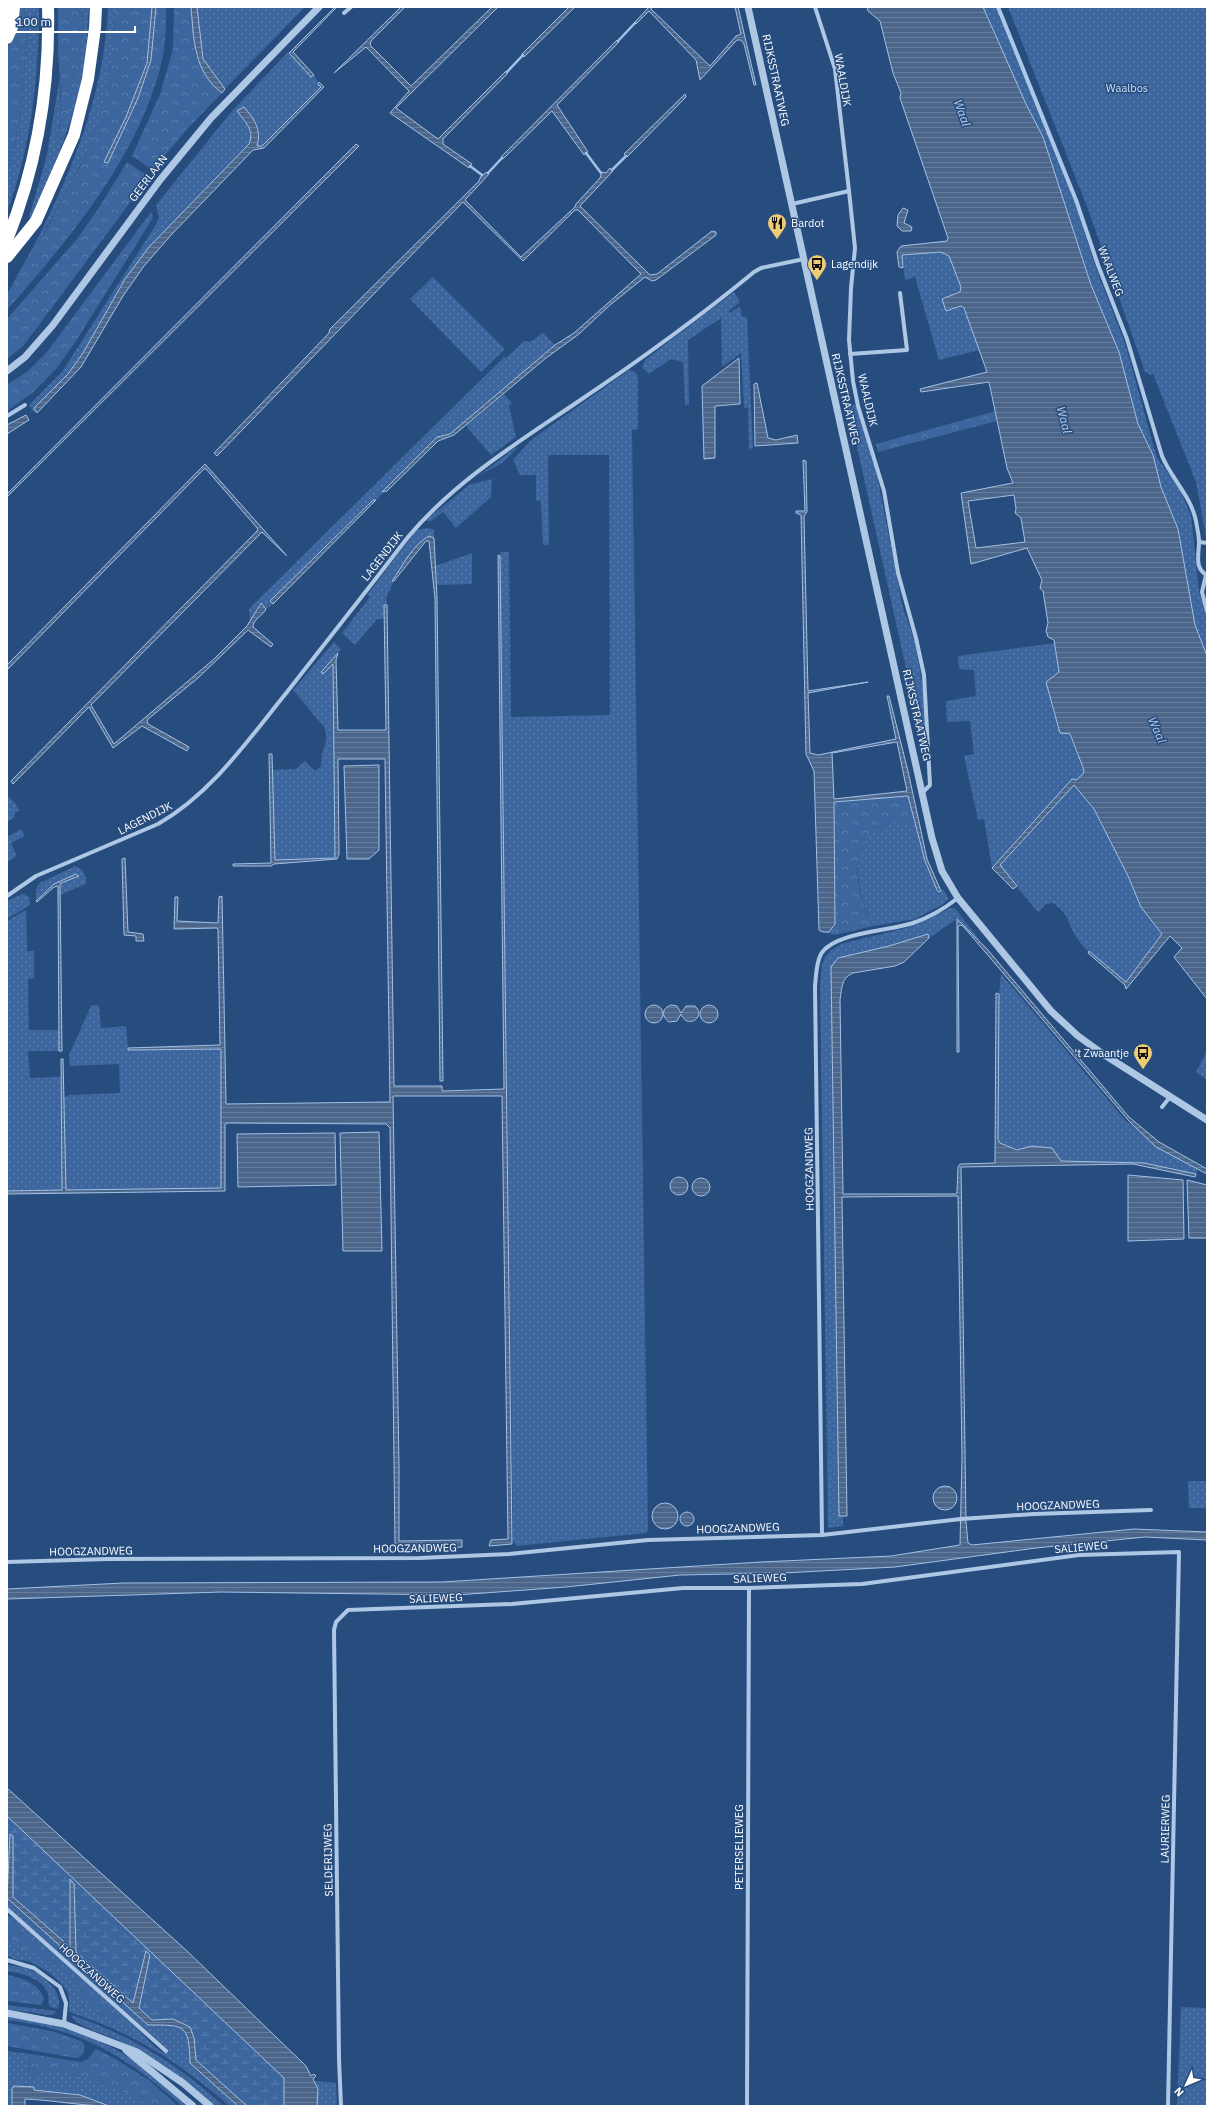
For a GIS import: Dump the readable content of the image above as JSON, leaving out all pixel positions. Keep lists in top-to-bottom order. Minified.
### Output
{"streets":{"street":["RIJKSSTRAATWEG","WAALDIJK","GEERLAAN","WAALWEG","LAGENDIJK","HOOGZANDWEG","SALIEWEG","LAURIERWEG","PETERSELIEWEG","SELDERIJWEG"]},"crossings":[["RIJKSSTRAATWEG","WAALDIJK"],["RIJKSSTRAATWEG","LAGENDIJK"],["RIJKSSTRAATWEG","HOOGZANDWEG"],["SALIEWEG","LAURIERWEG"],["SALIEWEG","PETERSELIEWEG"],["SALIEWEG","SELDERIJWEG"]],"water":["Waal"],"parks":["Waalbos"],"places":{"restaurant":["Bardot"],"bus stop":["Lagendijk","'t Zwaantje"]},"scale_bar":"100 m","north":"bottom left"}
